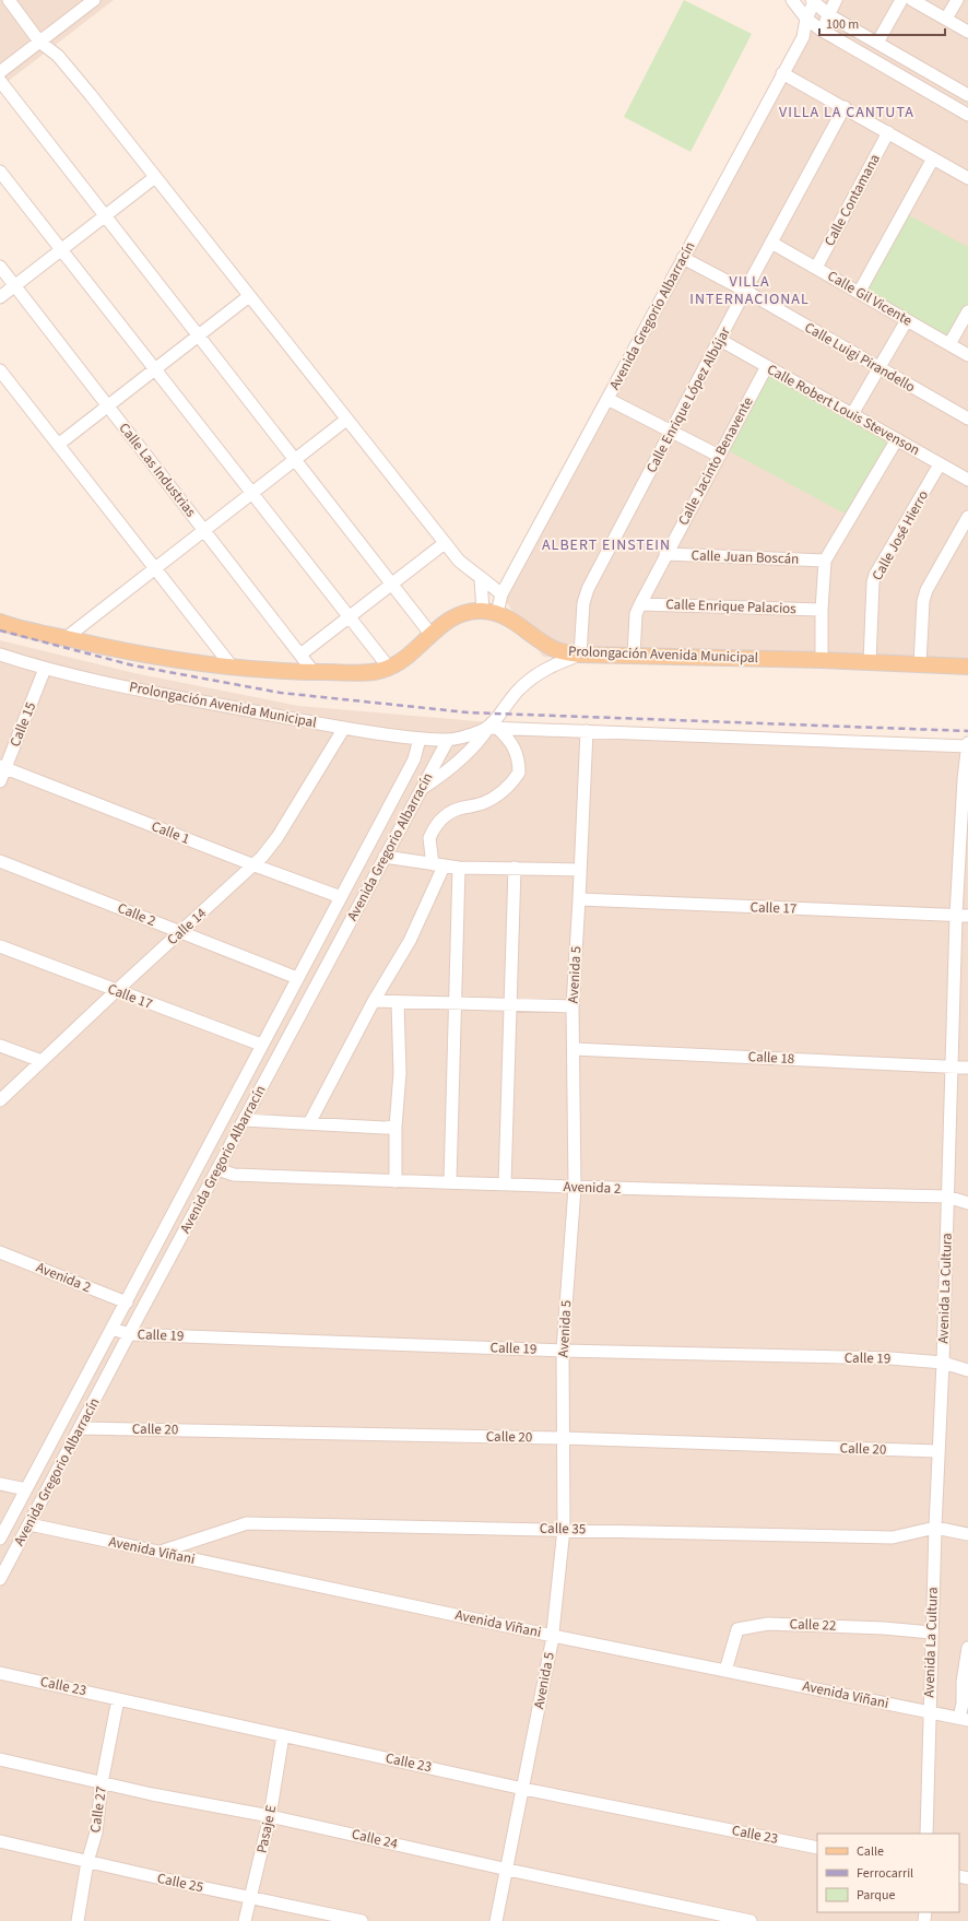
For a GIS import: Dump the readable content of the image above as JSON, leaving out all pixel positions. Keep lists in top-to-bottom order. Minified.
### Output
{"streets":{"main road":["Prolongación Avenida Municipal"],"street":["Calle Contamana","Calle Gil Vicente","Avenida Gregorio Albarracín","Calle Luigi Pirandello","Calle Enrique López Albújar","Calle Robert Louis Stevenson","Calle Jacinto Benavente","Calle Las Industrias","Calle José Hierro","Calle Juan Boscán","Calle Enrique Palacios","Calle 15","Calle 1","Calle 17","Calle 2","Calle 14","Avenida 5","Calle 18","Avenida 2","Avenida La Cultura","Calle 19","Calle 20","Calle 35","Avenida Viñani","Calle 22","Calle 23","Calle 27","Pasaje E","Calle 24","Calle 25"]},"crossings":[["Calle Contamana","Calle Gil Vicente"],["Calle Gil Vicente","Calle Enrique López Albújar"],["Avenida Gregorio Albarracín","Calle Luigi Pirandello"],["Avenida Gregorio Albarracín","Prolongación Avenida Municipal"],["Avenida Gregorio Albarracín","Calle 1"],["Avenida Gregorio Albarracín","Calle 17"],["Avenida Gregorio Albarracín","Calle 2"],["Avenida Gregorio Albarracín","Avenida 2"],["Avenida Gregorio Albarracín","Calle 19"],["Avenida Gregorio Albarracín","Calle 20"],["Avenida Gregorio Albarracín","Avenida Viñani"],["Calle Luigi Pirandello","Calle Enrique López Albújar"],["Calle Enrique López Albújar","Calle Robert Louis Stevenson"],["Calle Enrique López Albújar","Prolongación Avenida Municipal"],["Calle Robert Louis Stevenson","Calle Jacinto Benavente"],["Calle Robert Louis Stevenson","Calle José Hierro"],["Calle Jacinto Benavente","Calle Juan Boscán"],["Calle Jacinto Benavente","Calle Enrique Palacios"],["Calle Jacinto Benavente","Prolongación Avenida Municipal"],["Calle José Hierro","Prolongación Avenida Municipal"],["Prolongación Avenida Municipal","Calle 15"],["Prolongación Avenida Municipal","Calle 14"],["Calle 15","Calle 1"],["Calle 1","Calle 14"],["Calle 17","Calle 14"],["Calle 17","Avenida 5"],["Calle 17","Avenida La Cultura"],["Calle 2","Calle 14"],["Avenida 5","Calle 18"],["Avenida 5","Avenida 2"],["Avenida 5","Calle 19"],["Avenida 5","Calle 20"],["Avenida 5","Calle 35"],["Avenida 5","Avenida Viñani"],["Avenida 5","Calle 23"],["Avenida 5","Calle 24"],["Calle 18","Avenida La Cultura"],["Avenida 2","Avenida La Cultura"],["Avenida La Cultura","Calle 19"],["Avenida La Cultura","Calle 20"],["Avenida La Cultura","Calle 35"],["Avenida La Cultura","Avenida Viñani"],["Avenida La Cultura","Calle 22"],["Calle 35","Avenida Viñani"],["Avenida Viñani","Calle 22"],["Calle 23","Calle 27"],["Calle 23","Pasaje E"],["Calle 27","Calle 24"],["Calle 27","Calle 25"],["Pasaje E","Calle 24"],["Pasaje E","Calle 25"]],"districts":["VILLA LA CANTUTA","VILLA INTERNACIONAL","ALBERT EINSTEIN"],"legend":["Calle","Ferrocarril","Parque"],"scale_bar":"100 m"}
